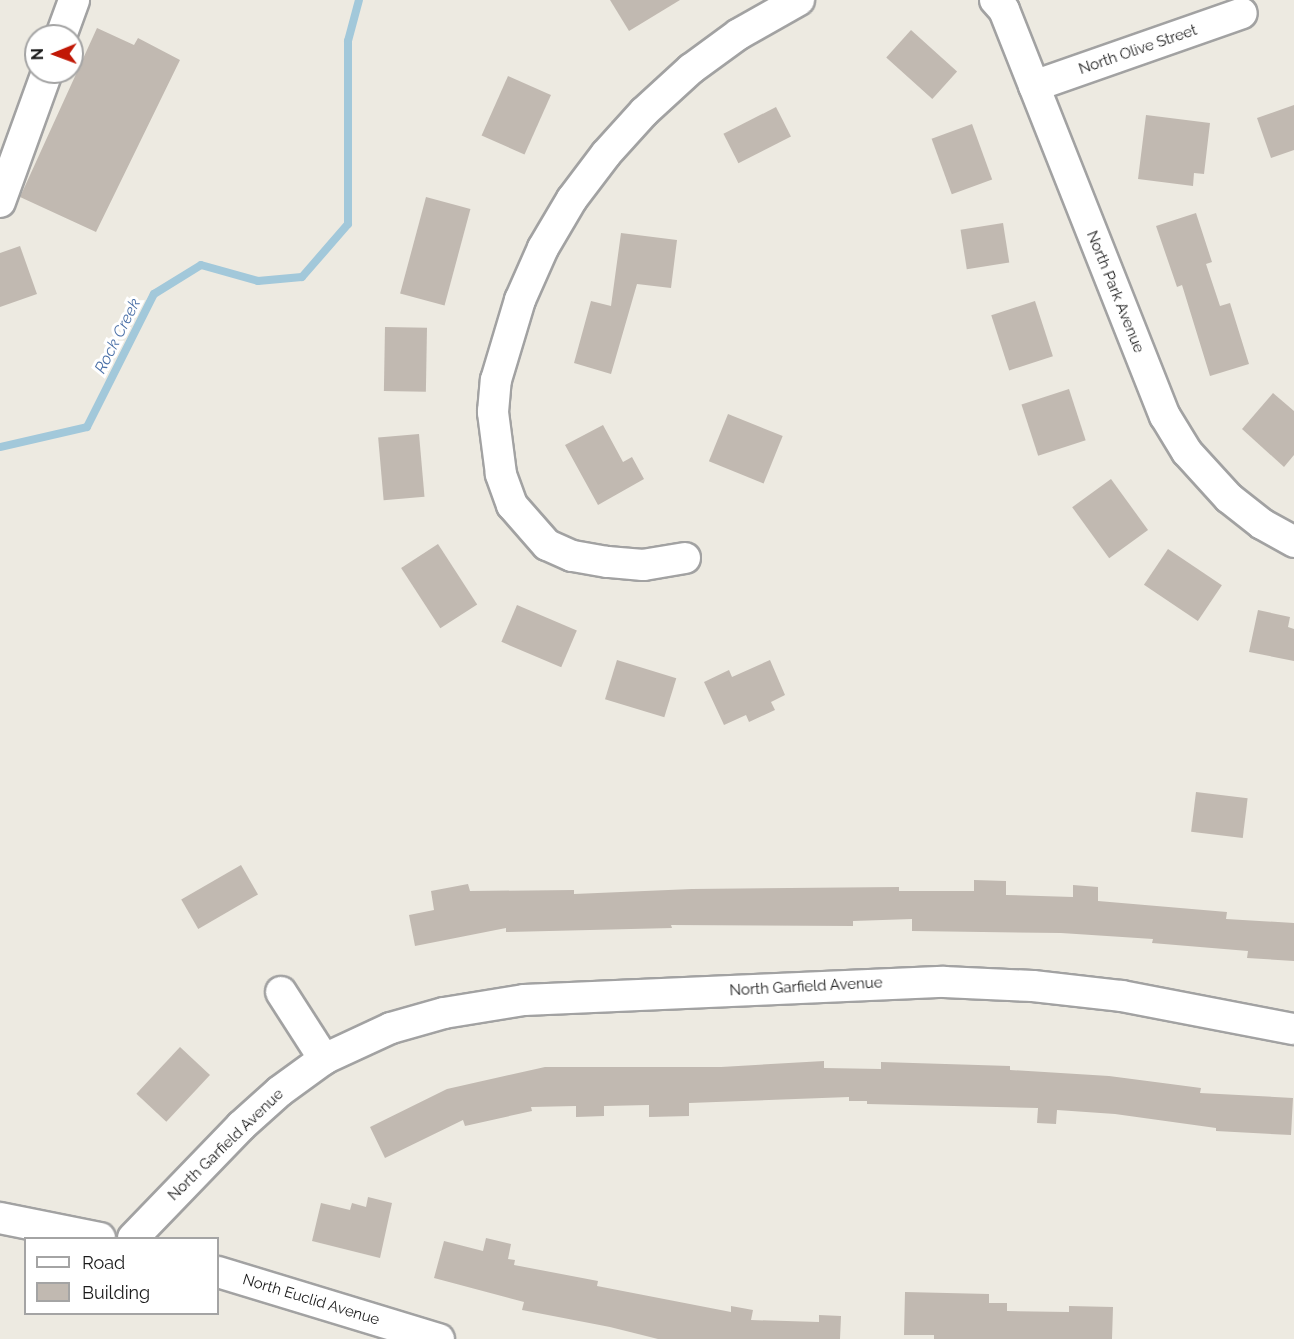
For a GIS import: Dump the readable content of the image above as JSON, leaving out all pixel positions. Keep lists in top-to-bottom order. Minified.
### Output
{"streets":{"street":["North Olive Street","North Park Avenue","North Garfield Avenue","North Euclid Avenue"]},"crossings":[["North Olive Street","North Park Avenue"]],"water":["Rock Creek"],"legend":["Road","Building"],"north":"left"}
